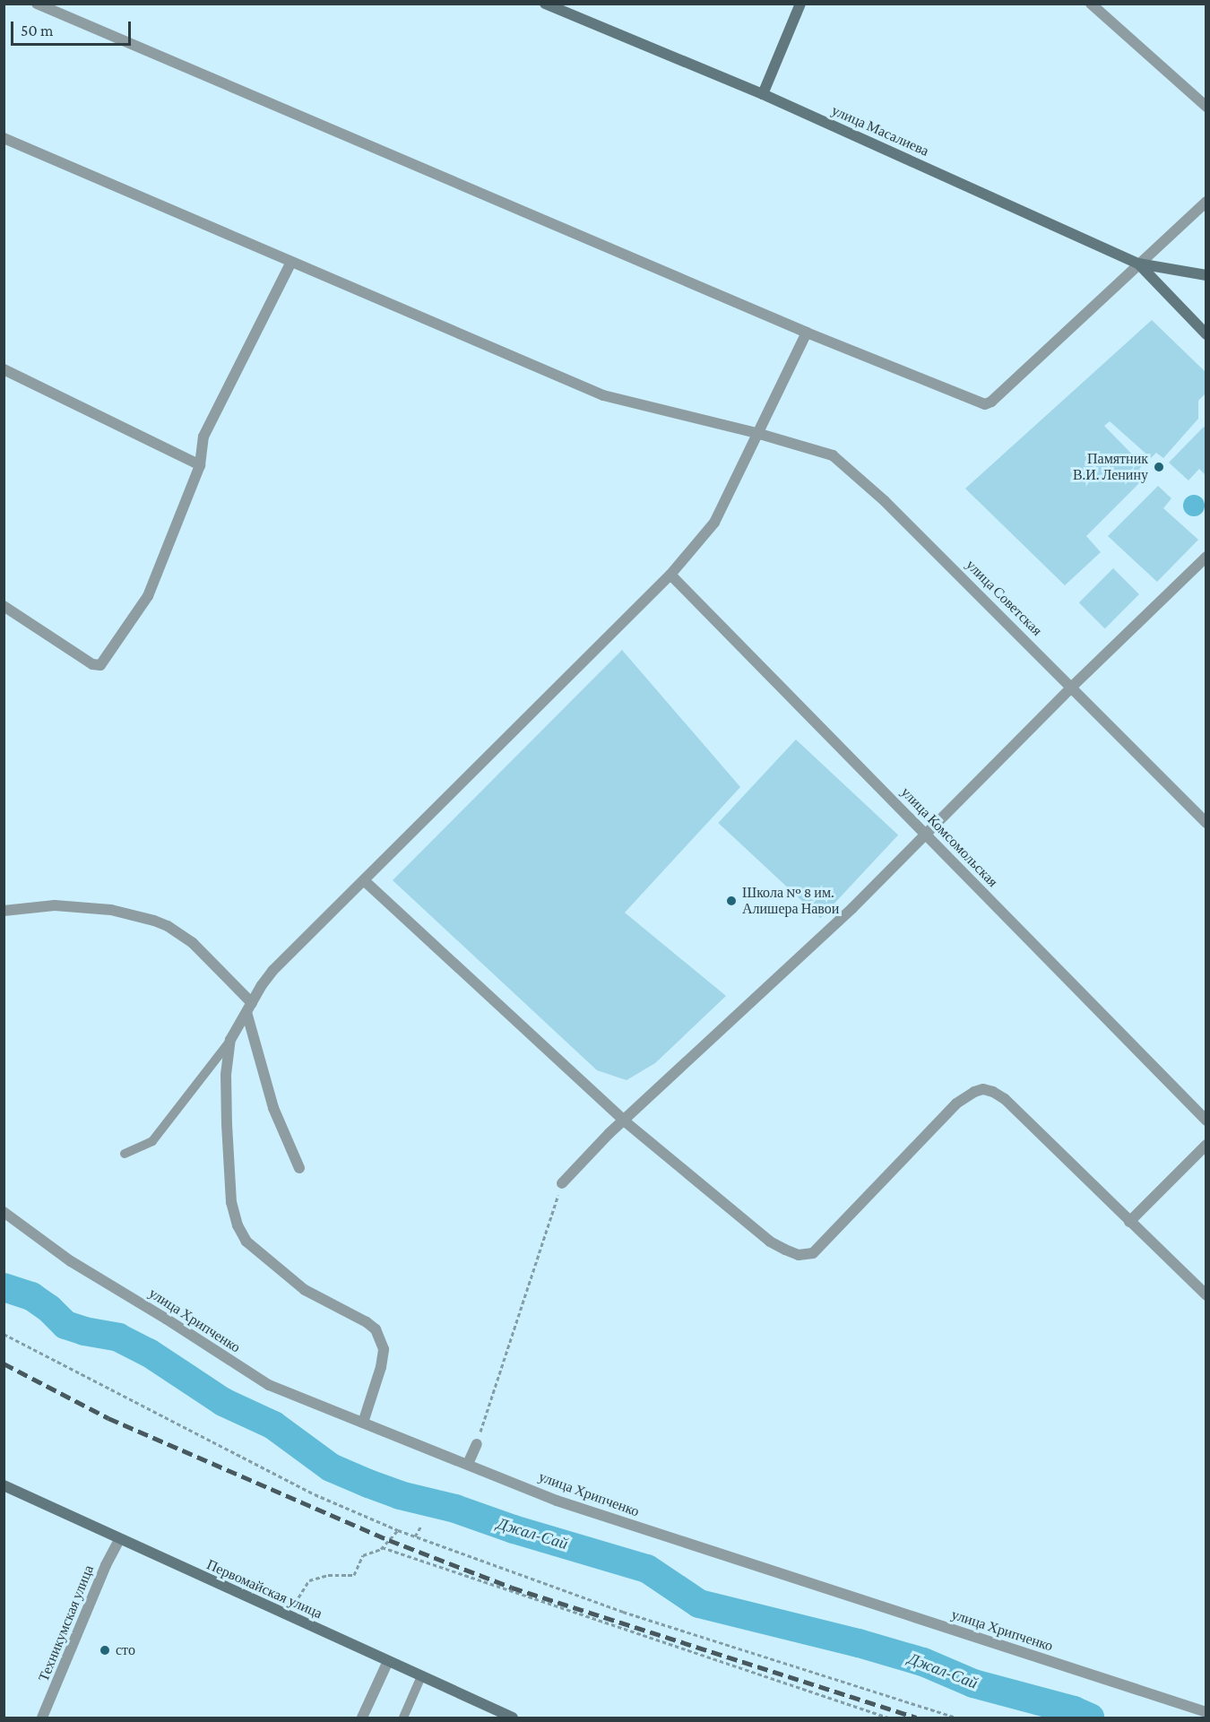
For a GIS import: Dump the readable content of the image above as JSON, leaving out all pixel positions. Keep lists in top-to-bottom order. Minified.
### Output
{"streets":{"main road":["улица Масалиева","Первомайская улица"],"street":["улица Советская","улица Комсомольская","улица Хрипченко","Техникумская улица"]},"crossings":[["Первомайская улица","Техникумская улица"]],"water":["Джал-Сай"],"places":["Памятник В.И. Ленину","Школа № 8 им. Алишера Навои","сто"],"scale_bar":"50 m"}
